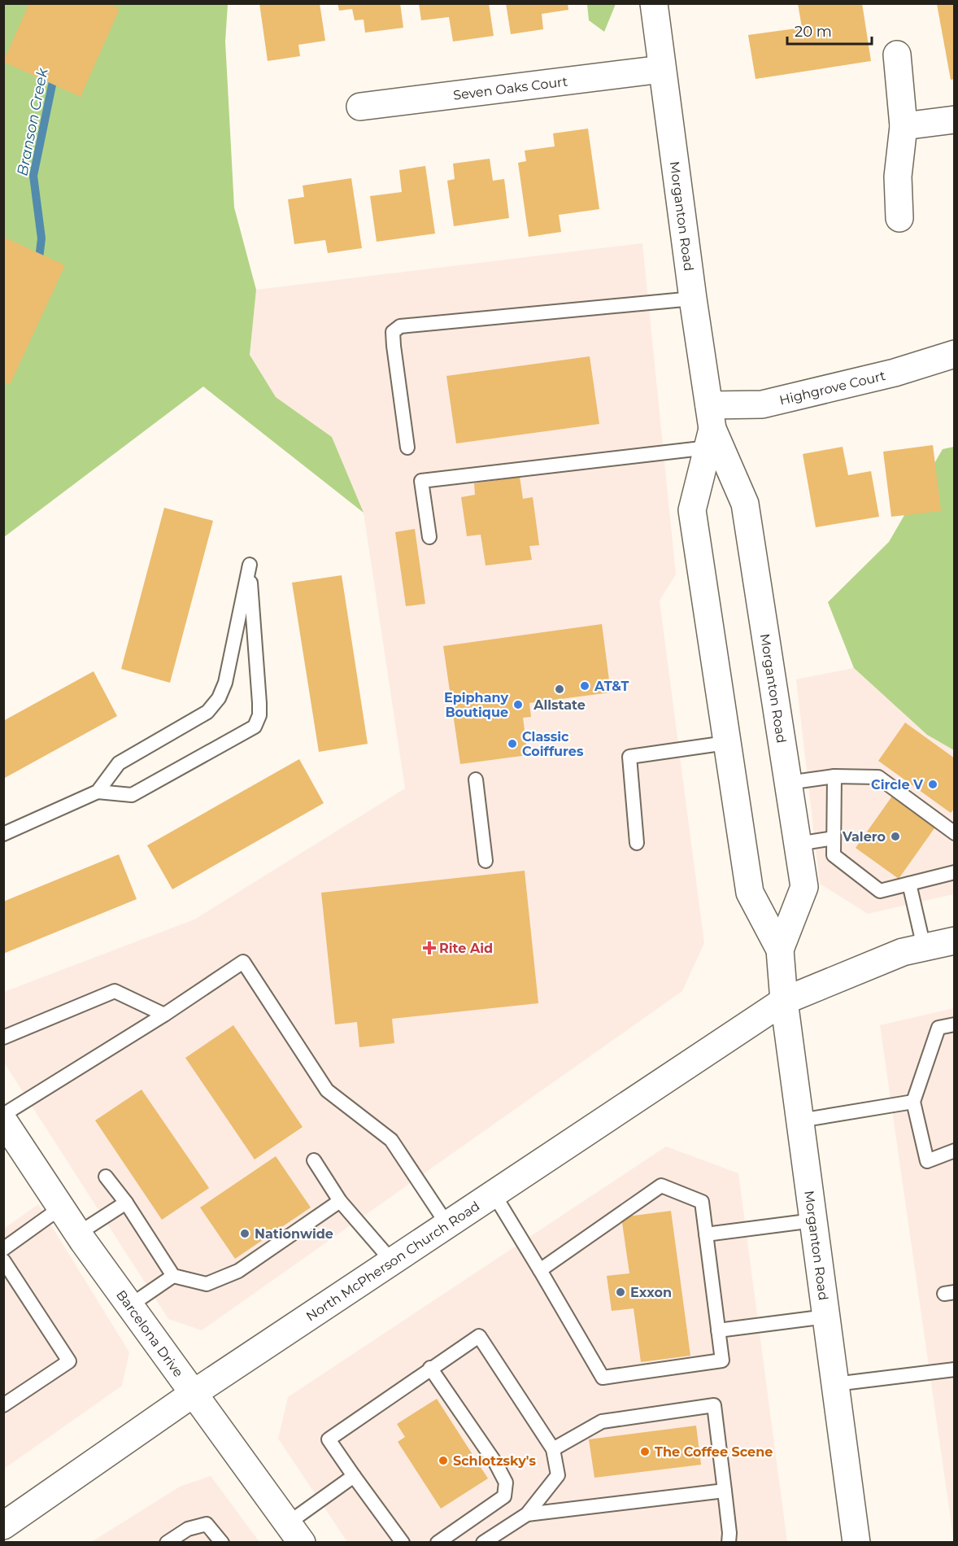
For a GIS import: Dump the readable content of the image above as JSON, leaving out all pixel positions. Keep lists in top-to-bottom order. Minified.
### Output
{"streets":{"main road":["Seven Oaks Court","Morganton Road","Highgrove Court","North McPherson Church Road","Barcelona Drive"]},"crossings":[["Seven Oaks Court","Morganton Road"],["Morganton Road","Highgrove Court"],["Morganton Road","North McPherson Church Road"],["North McPherson Church Road","Barcelona Drive"]],"water":["Branson Creek"],"places":{"other":["AT&T","Allstate","Epiphany Boutique","Classic Coiffures","Circle V","Valero","Nationwide","Exxon","The Coffee Scene","Schlotzsky's"],"health":["Rite Aid"]},"scale_bar":"20 m"}
